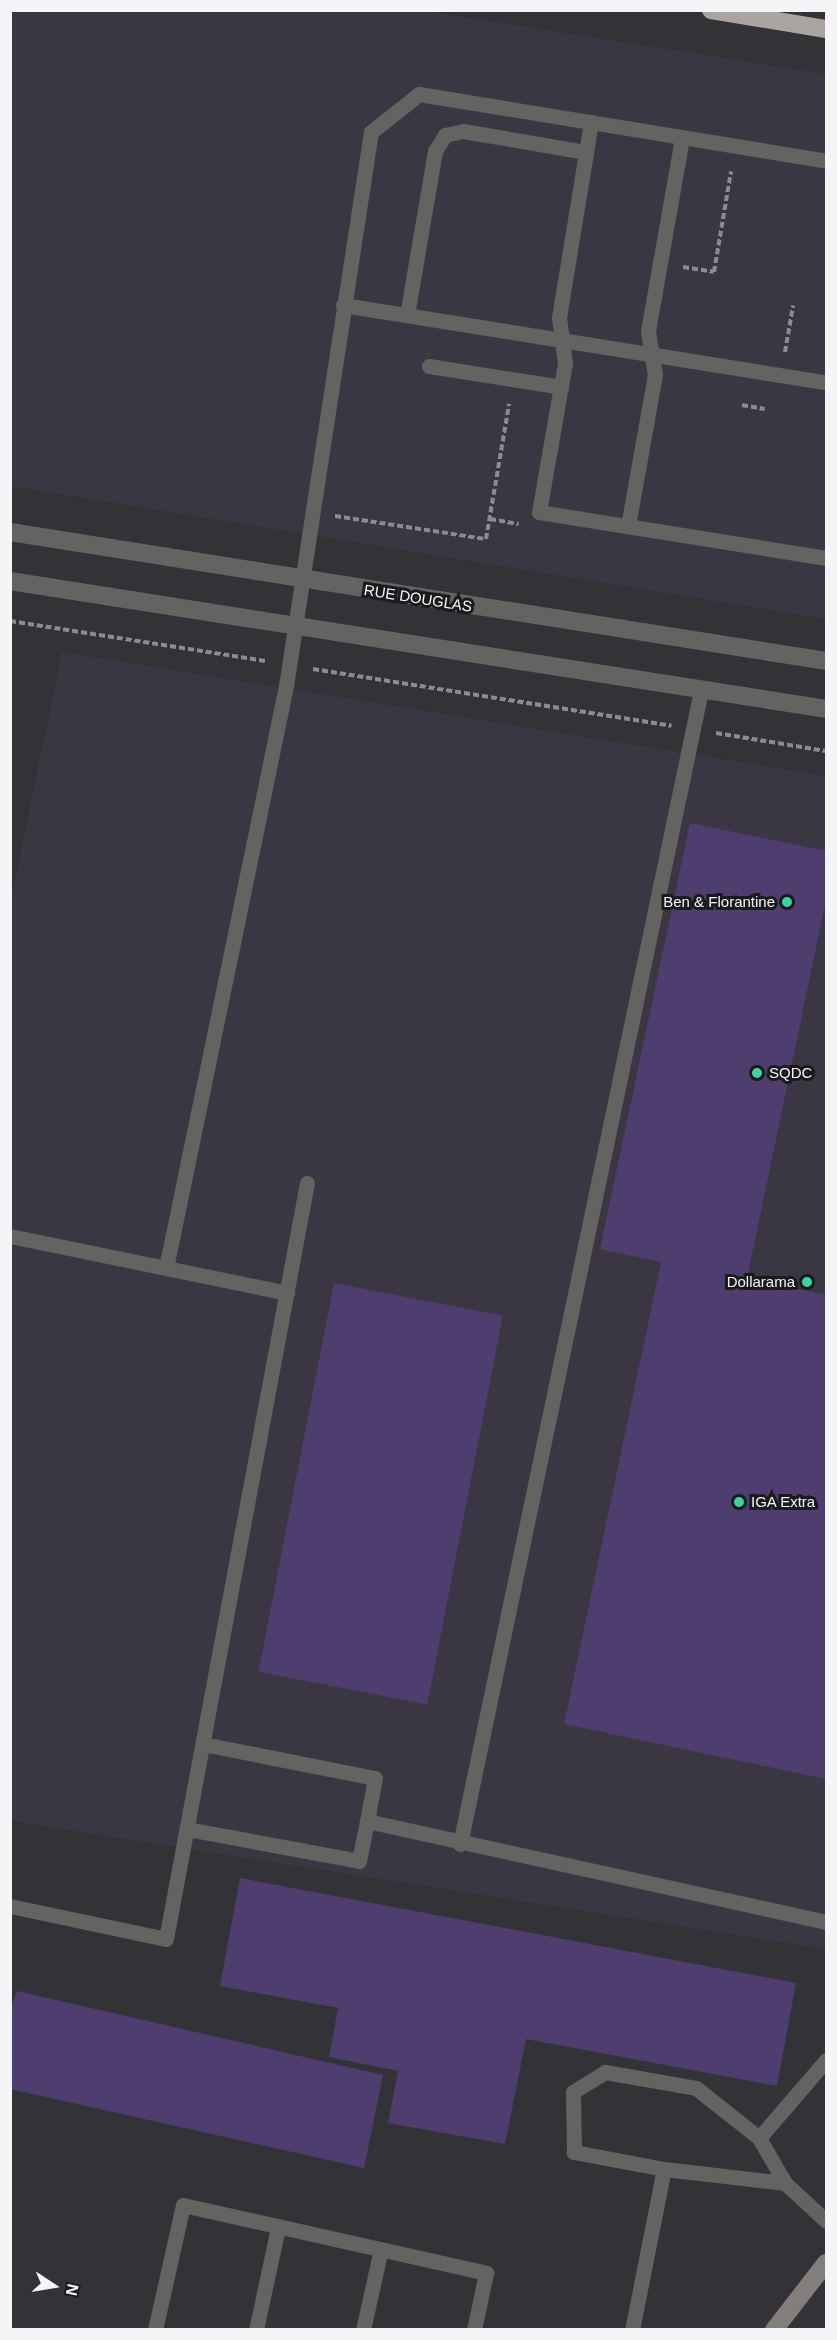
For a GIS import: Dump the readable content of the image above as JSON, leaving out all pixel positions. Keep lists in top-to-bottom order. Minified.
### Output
{"streets":{"street":["RUE DOUGLAS"]},"places":["Ben & Florantine","SQDC","Dollarama","IGA Extra"],"north":"right"}
